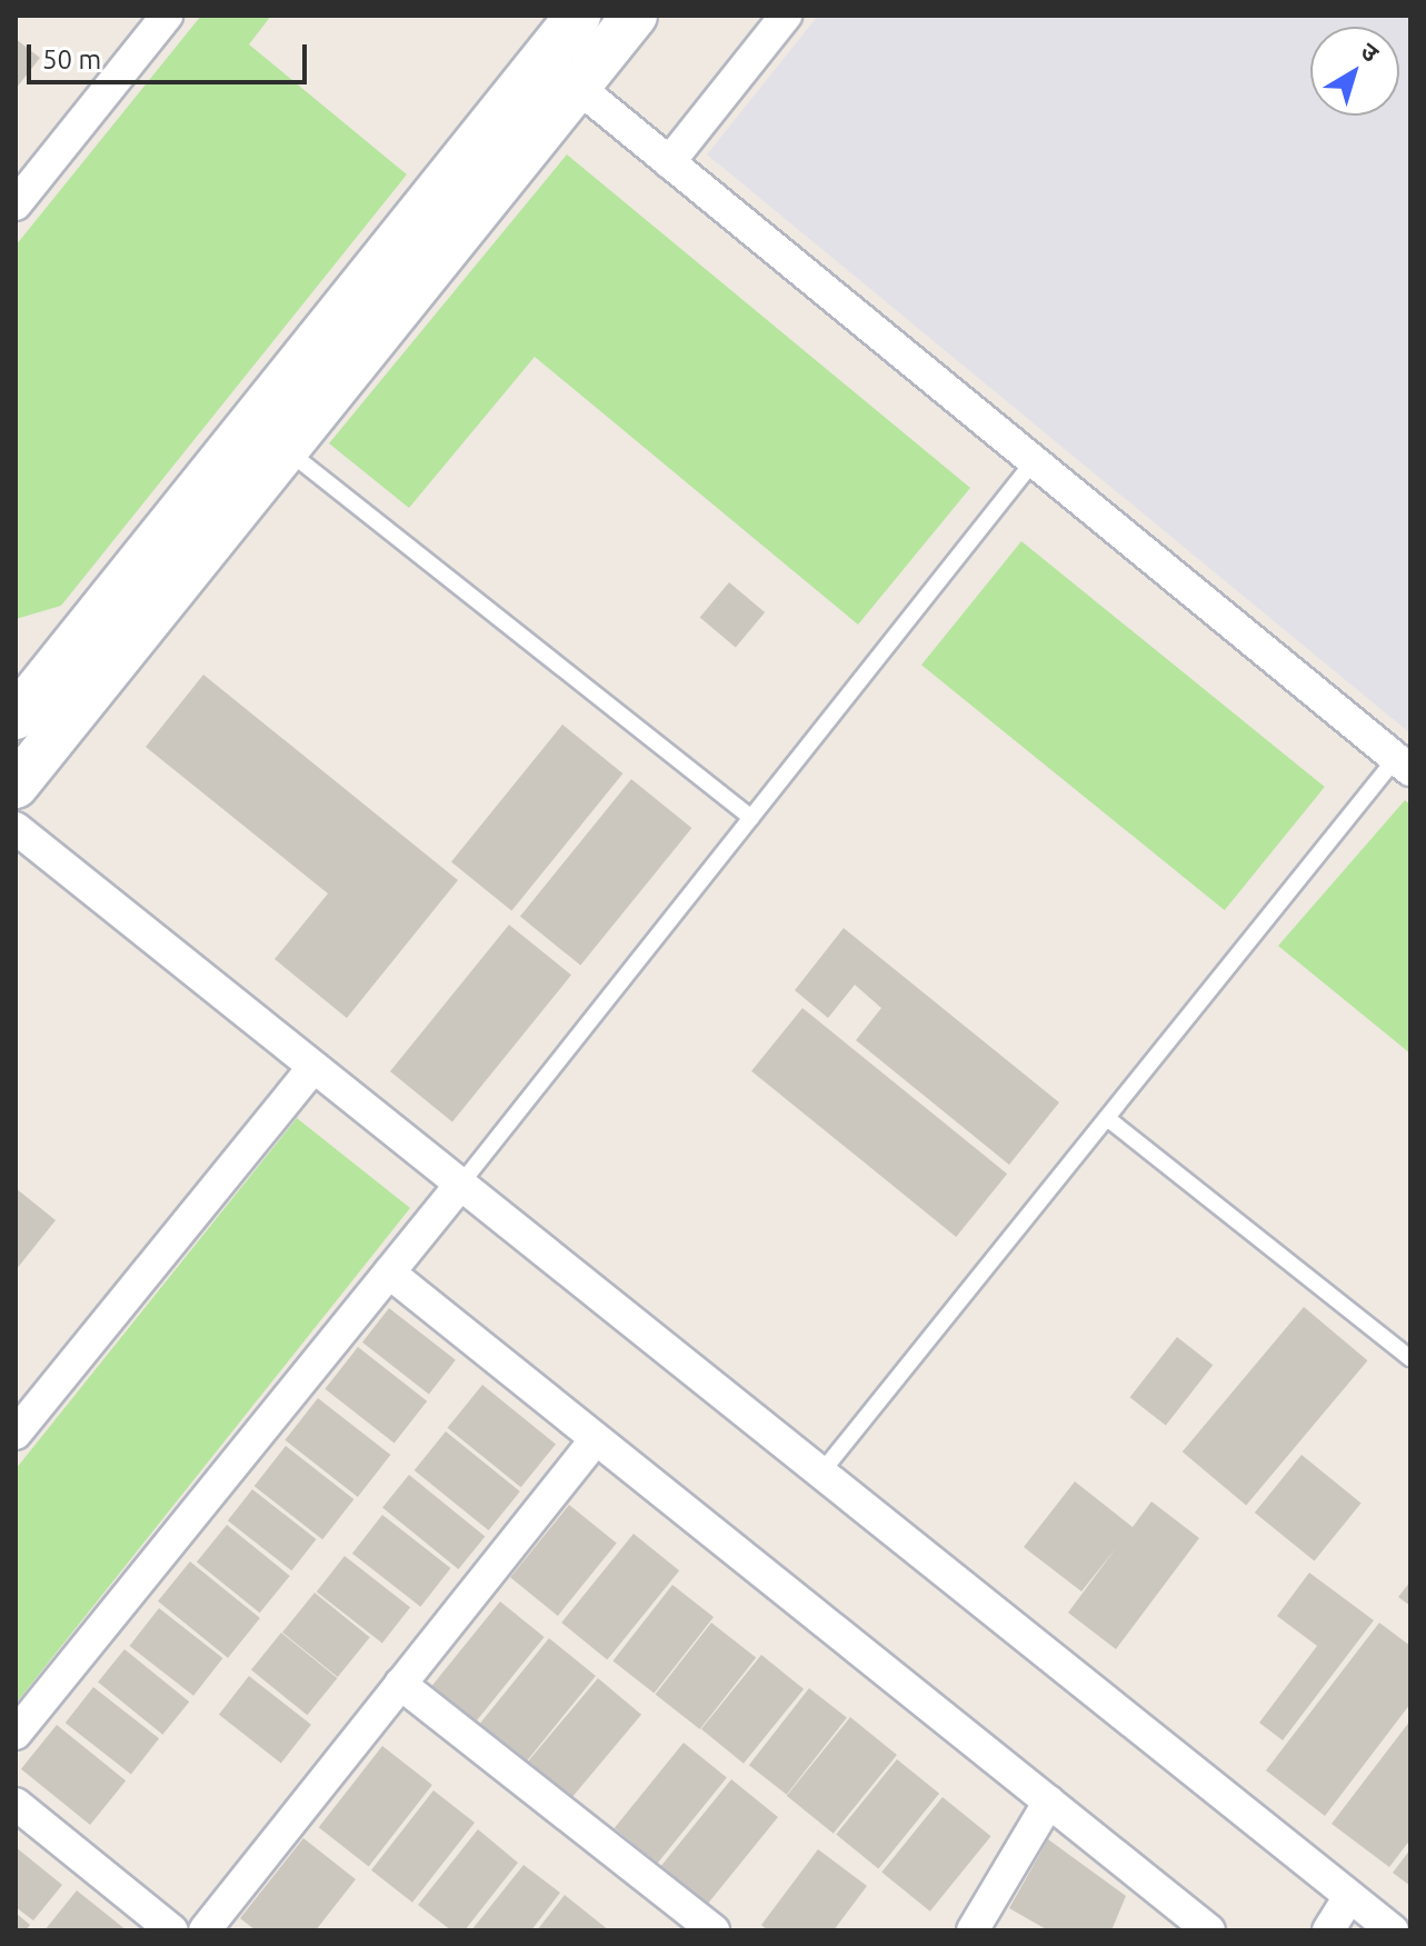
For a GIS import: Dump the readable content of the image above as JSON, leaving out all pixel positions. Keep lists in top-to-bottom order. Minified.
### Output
{"scale_bar":"50 m","north":"top right"}
